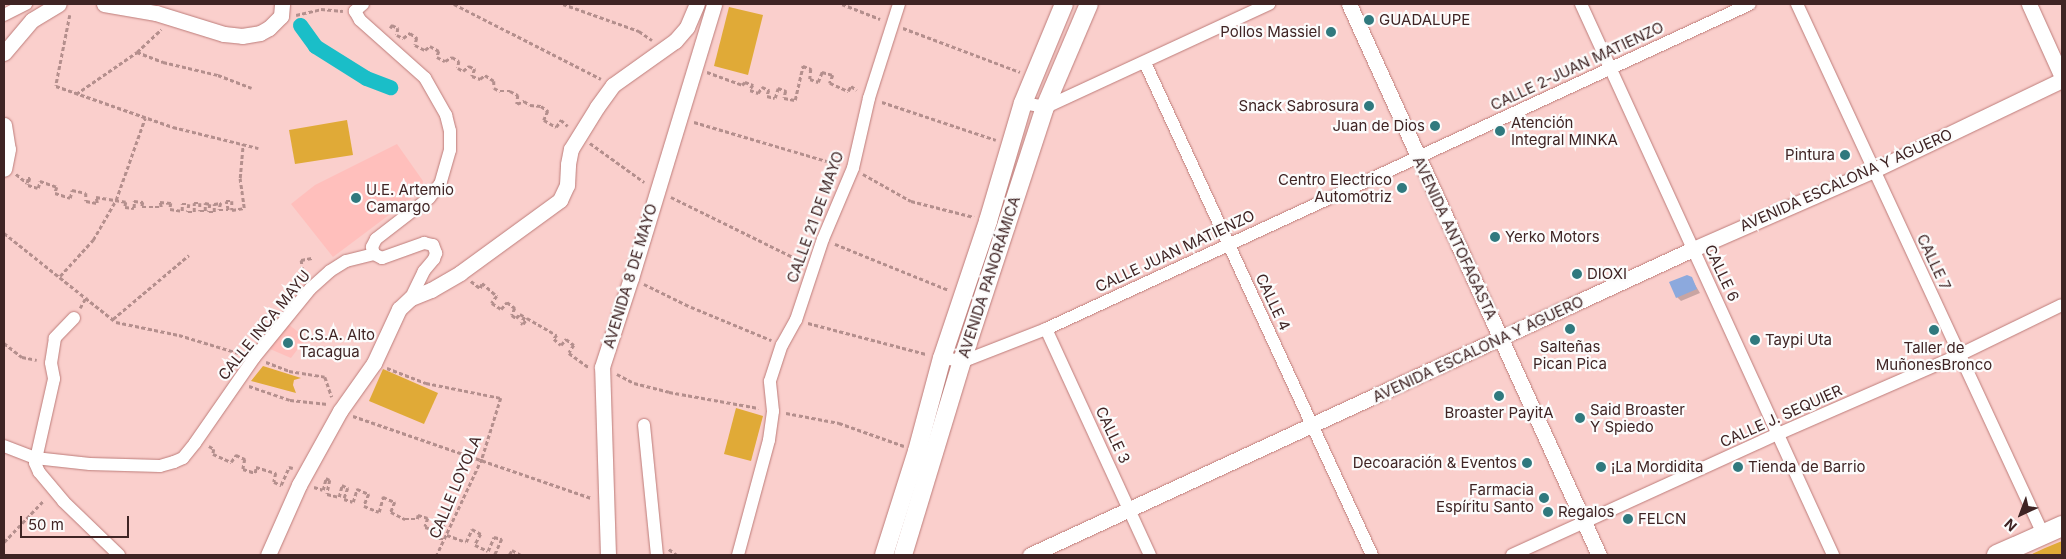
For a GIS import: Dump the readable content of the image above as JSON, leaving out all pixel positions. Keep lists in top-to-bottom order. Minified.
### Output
{"streets":{"main road":["AVENIDA PANORÁMICA"],"street":["CALLE 2-JUAN MATIENZO","AVENIDA ESCALONA Y AGUERO","CALLE 21 DE MAYO","AVENIDA ANTOFAGASTA","CALLE JUAN MATIENZO","CALLE 7","CALLE 6","AVENIDA 8 DE MAYO","CALLE 4","CALLE INCA MAYU","CALLE J. SEQUIER","CALLE 3"],"path":["CALLE LOYOLA"]},"crossings":[["CALLE 2-JUAN MATIENZO","AVENIDA ANTOFAGASTA"],["CALLE 2-JUAN MATIENZO","CALLE JUAN MATIENZO"],["CALLE 2-JUAN MATIENZO","CALLE 6"],["AVENIDA ESCALONA Y AGUERO","AVENIDA ANTOFAGASTA"],["AVENIDA ESCALONA Y AGUERO","CALLE 7"],["AVENIDA ESCALONA Y AGUERO","CALLE 6"],["AVENIDA ESCALONA Y AGUERO","CALLE 4"],["AVENIDA ESCALONA Y AGUERO","CALLE 3"],["AVENIDA ANTOFAGASTA","CALLE JUAN MATIENZO"],["AVENIDA ANTOFAGASTA","CALLE J. SEQUIER"],["CALLE JUAN MATIENZO","AVENIDA PANORÁMICA"],["CALLE JUAN MATIENZO","CALLE 4"],["CALLE JUAN MATIENZO","CALLE 3"],["CALLE 7","CALLE J. SEQUIER"],["CALLE 6","CALLE J. SEQUIER"]],"places":["GUADALUPE","Pollos Massiel","Snack Sabrosura","Juan de Dios","Atención Integral MINKA","Pintura","Centro Electrico Automotriz","U.E. Artemio Camargo","Yerko Motors","DIOXI","Salteñas Pican Pica","Taller de MuñonesBronco","Taypi Uta","C.S.A. Alto Tacagua","Broaster PayitA","Said Broaster Y Spiedo","Decoaración & Eventos","¡La Mordidita","Tienda de Barrio","Farmacia Espíritu Santo","Regalos","FELCN"],"scale_bar":"50 m","north":"bottom left"}
